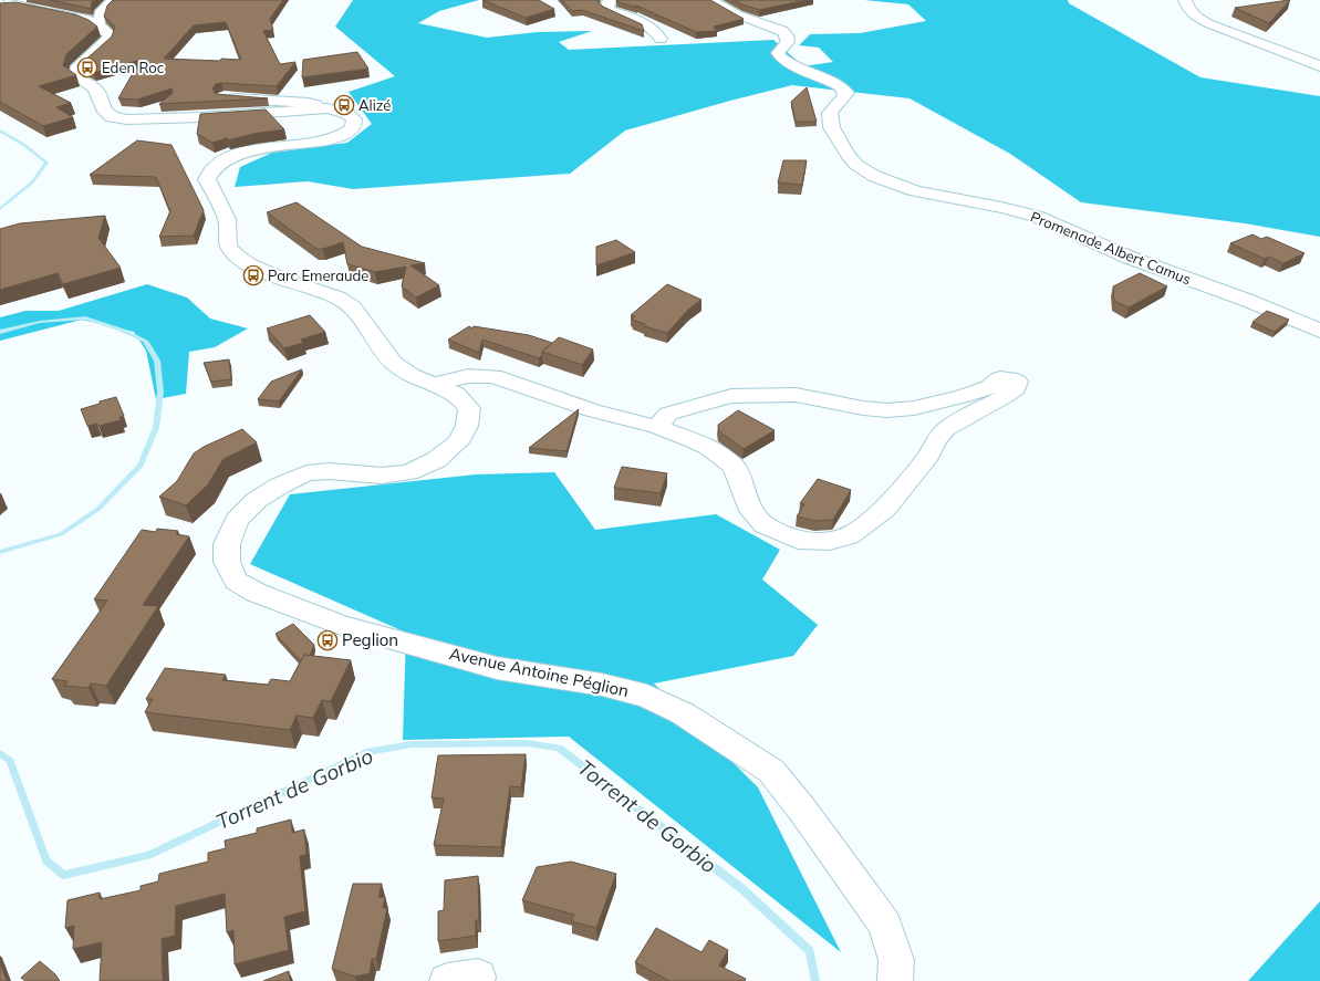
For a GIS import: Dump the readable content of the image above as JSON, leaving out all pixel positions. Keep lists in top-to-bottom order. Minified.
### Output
{"streets":{"street":["Promenade Albert Camus","Avenue Antoine Péglion"]},"water":["Torrent de Gorbio"],"places":{"bus stop":["Eden Roc","Alizé","Parc Emeraude","Peglion"]}}
